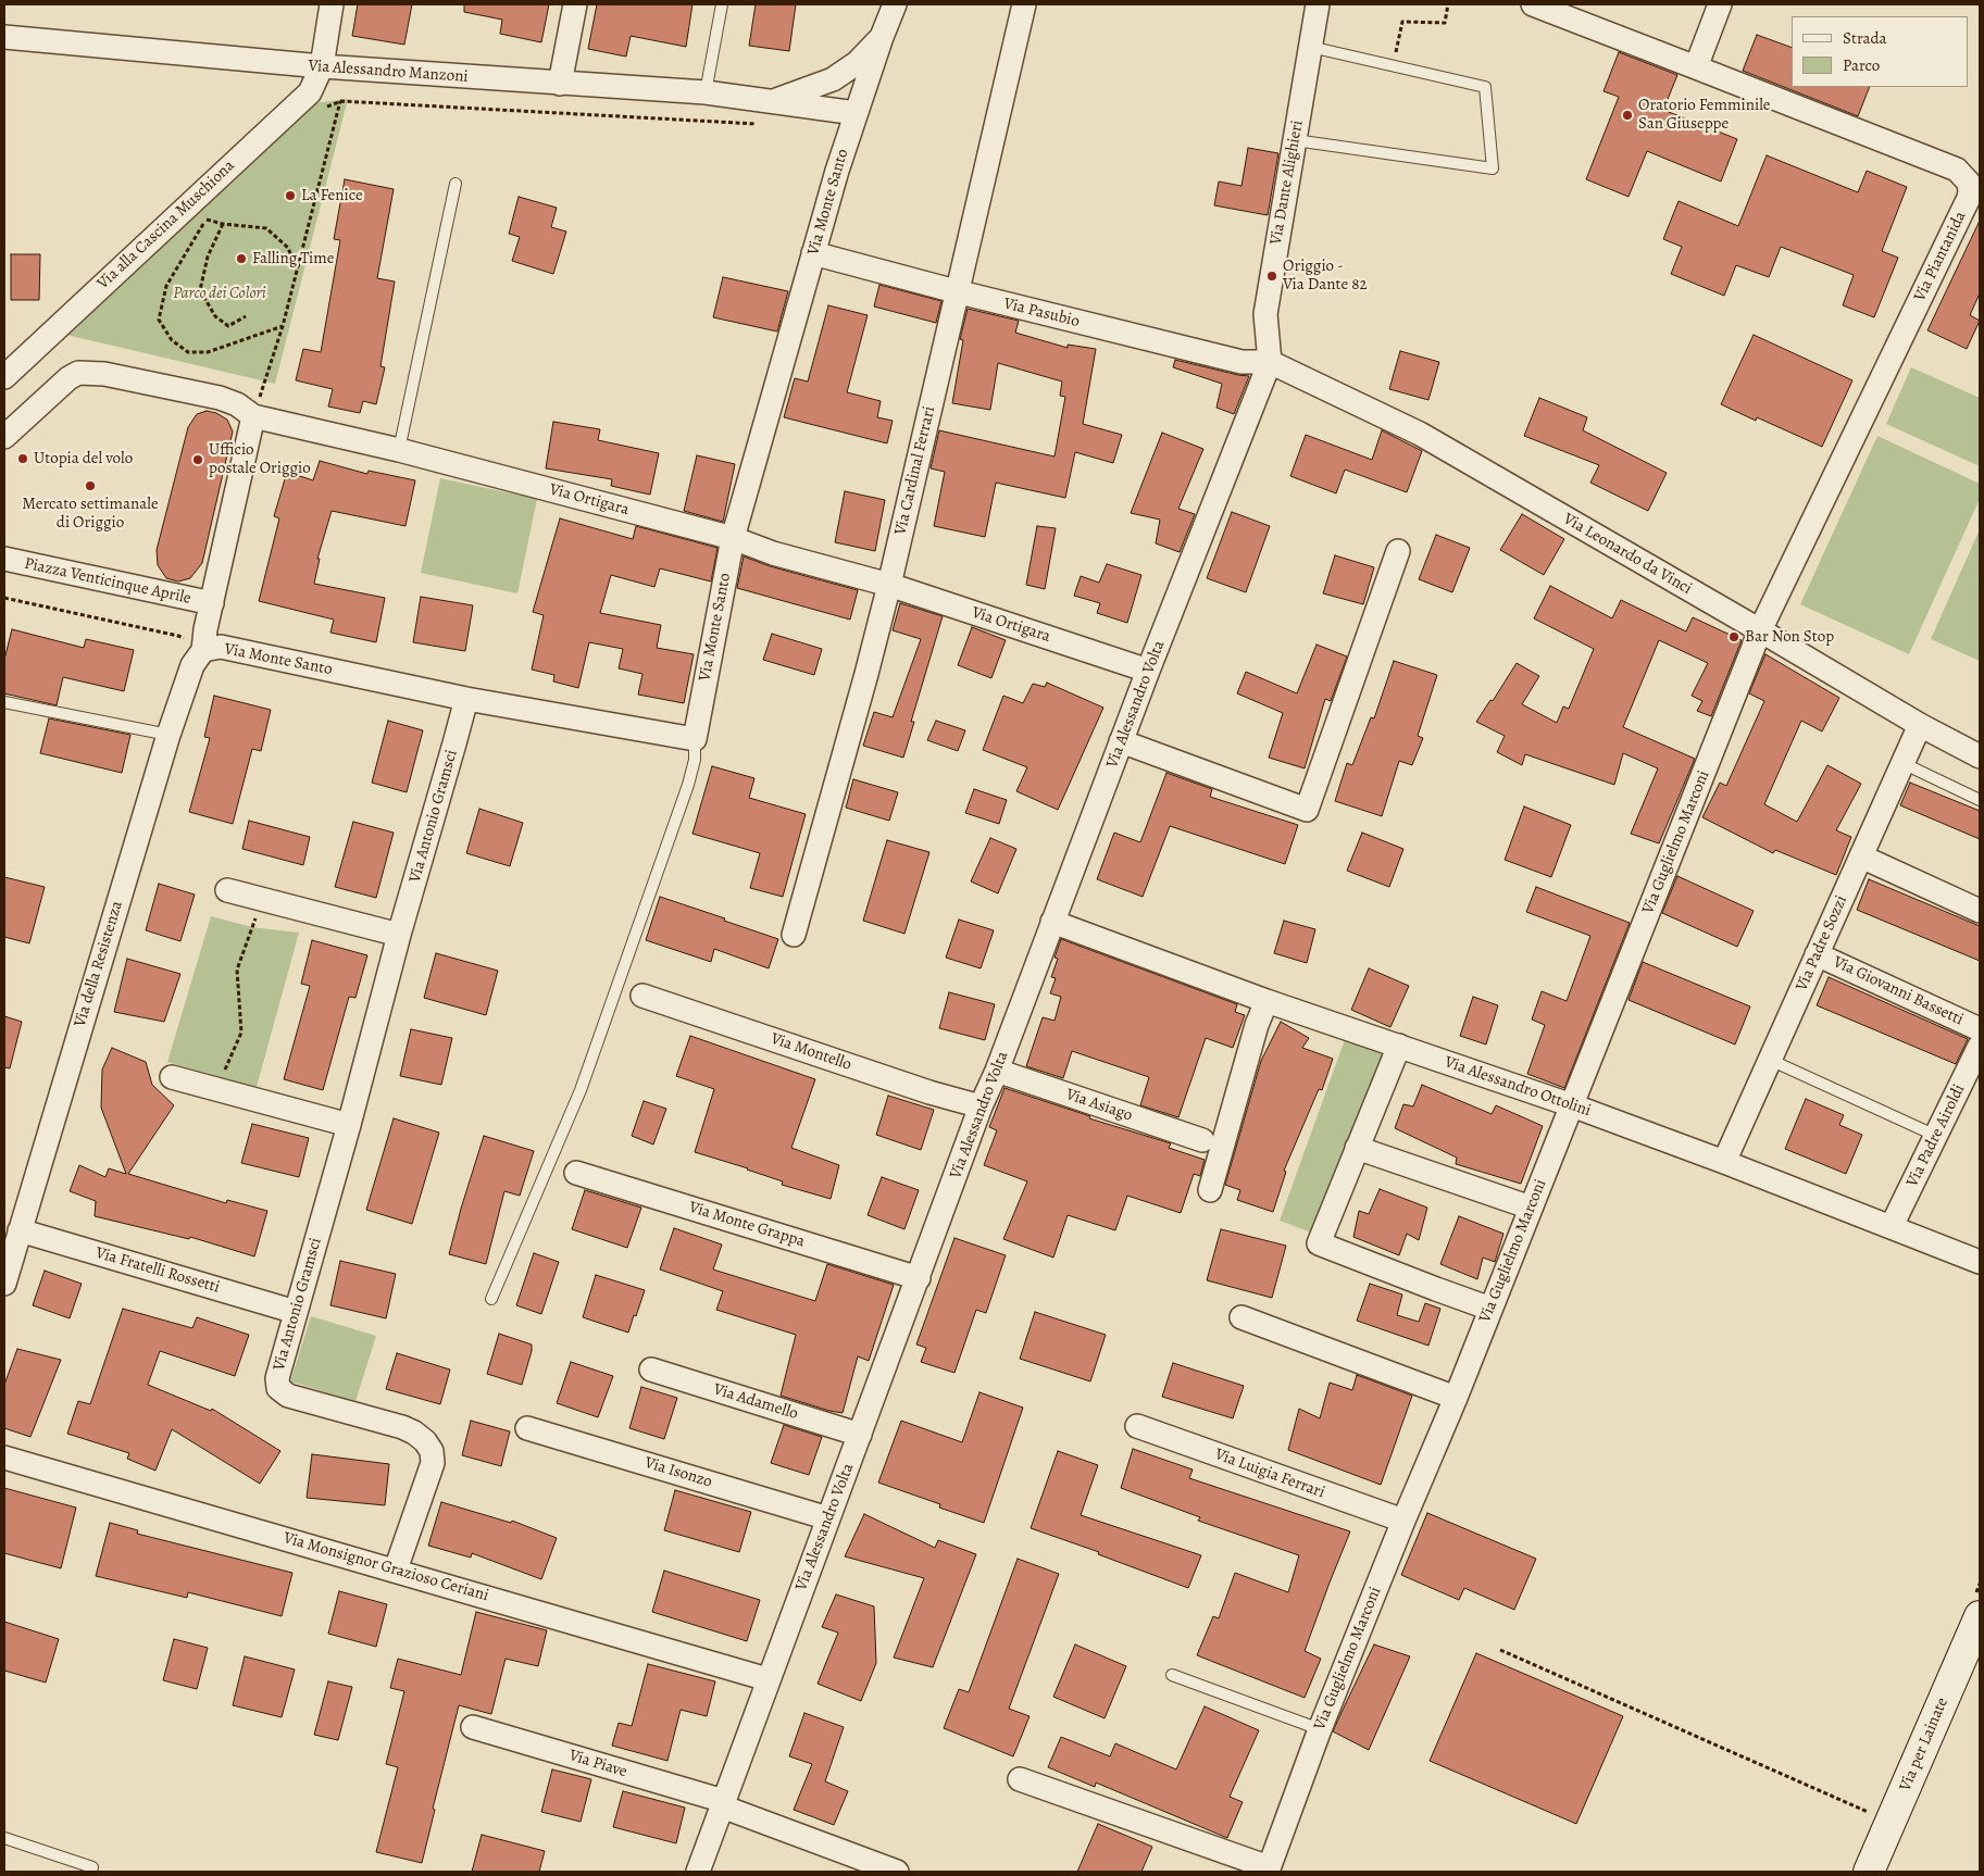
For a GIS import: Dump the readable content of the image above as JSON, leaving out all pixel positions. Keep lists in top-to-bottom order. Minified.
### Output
{"streets":{"street":["Via Alessandro Manzoni","Via Dante Alighieri","Via Monte Santo","Via alla Cascina Muschiona","Via Piantanida","Via Pasubio","Via Cardinal Ferrari","Via Ortigara","Via Leonardo da Vinci","Piazza Venticinque Aprile","Via Alessandro Volta","Via Antonio Gramsci","Via Guglielmo Marconi","Via Padre Sozzi","Via della Resistenza","Via Giovanni Bassetti","Via Montello","Via Alessandro Ottolini","Via Asiago","Via Padre Airoldi","Via Monte Grappa","Via Fratelli Rossetti","Via Adamello","Via Isonzo","Via Luigia Ferrari","Via Monsignor Grazioso Ceriani","Via per Lainate","Via Piave"]},"crossings":[["Via Alessandro Manzoni","Via Monte Santo"],["Via Alessandro Manzoni","Via alla Cascina Muschiona"],["Via Dante Alighieri","Via Pasubio"],["Via Dante Alighieri","Via Leonardo da Vinci"],["Via Dante Alighieri","Via Alessandro Volta"],["Via Monte Santo","Via Pasubio"],["Via Monte Santo","Via Ortigara"],["Via Monte Santo","Via Antonio Gramsci"],["Via Monte Santo","Via della Resistenza"],["Via Piantanida","Via Leonardo da Vinci"],["Via Piantanida","Via Guglielmo Marconi"],["Via Pasubio","Via Cardinal Ferrari"],["Via Pasubio","Via Leonardo da Vinci"],["Via Pasubio","Via Alessandro Volta"],["Via Cardinal Ferrari","Via Ortigara"],["Via Ortigara","Via Alessandro Volta"],["Via Leonardo da Vinci","Via Alessandro Volta"],["Via Leonardo da Vinci","Via Guglielmo Marconi"],["Via Leonardo da Vinci","Via Padre Sozzi"],["Via Alessandro Volta","Via Montello"],["Via Alessandro Volta","Via Alessandro Ottolini"],["Via Alessandro Volta","Via Asiago"],["Via Alessandro Volta","Via Monte Grappa"],["Via Alessandro Volta","Via Adamello"],["Via Alessandro Volta","Via Isonzo"],["Via Alessandro Volta","Via Monsignor Grazioso Ceriani"],["Via Alessandro Volta","Via Piave"],["Via Antonio Gramsci","Via Fratelli Rossetti"],["Via Antonio Gramsci","Via Monsignor Grazioso Ceriani"],["Via Guglielmo Marconi","Via Alessandro Ottolini"],["Via Guglielmo Marconi","Via Luigia Ferrari"],["Via Padre Sozzi","Via Giovanni Bassetti"],["Via Padre Sozzi","Via Alessandro Ottolini"],["Via della Resistenza","Via Fratelli Rossetti"],["Via Alessandro Ottolini","Via Padre Airoldi"]],"parks":["Parco dei Colori"],"places":["Oratorio Femminile San Giuseppe","La Fenice","Falling Time","Origgio - Via Dante 82","Utopia del volo","Ufficio postale Origgio","Mercato settimanale di Origgio","Bar Non Stop"],"legend":["Strada","Parco"]}
